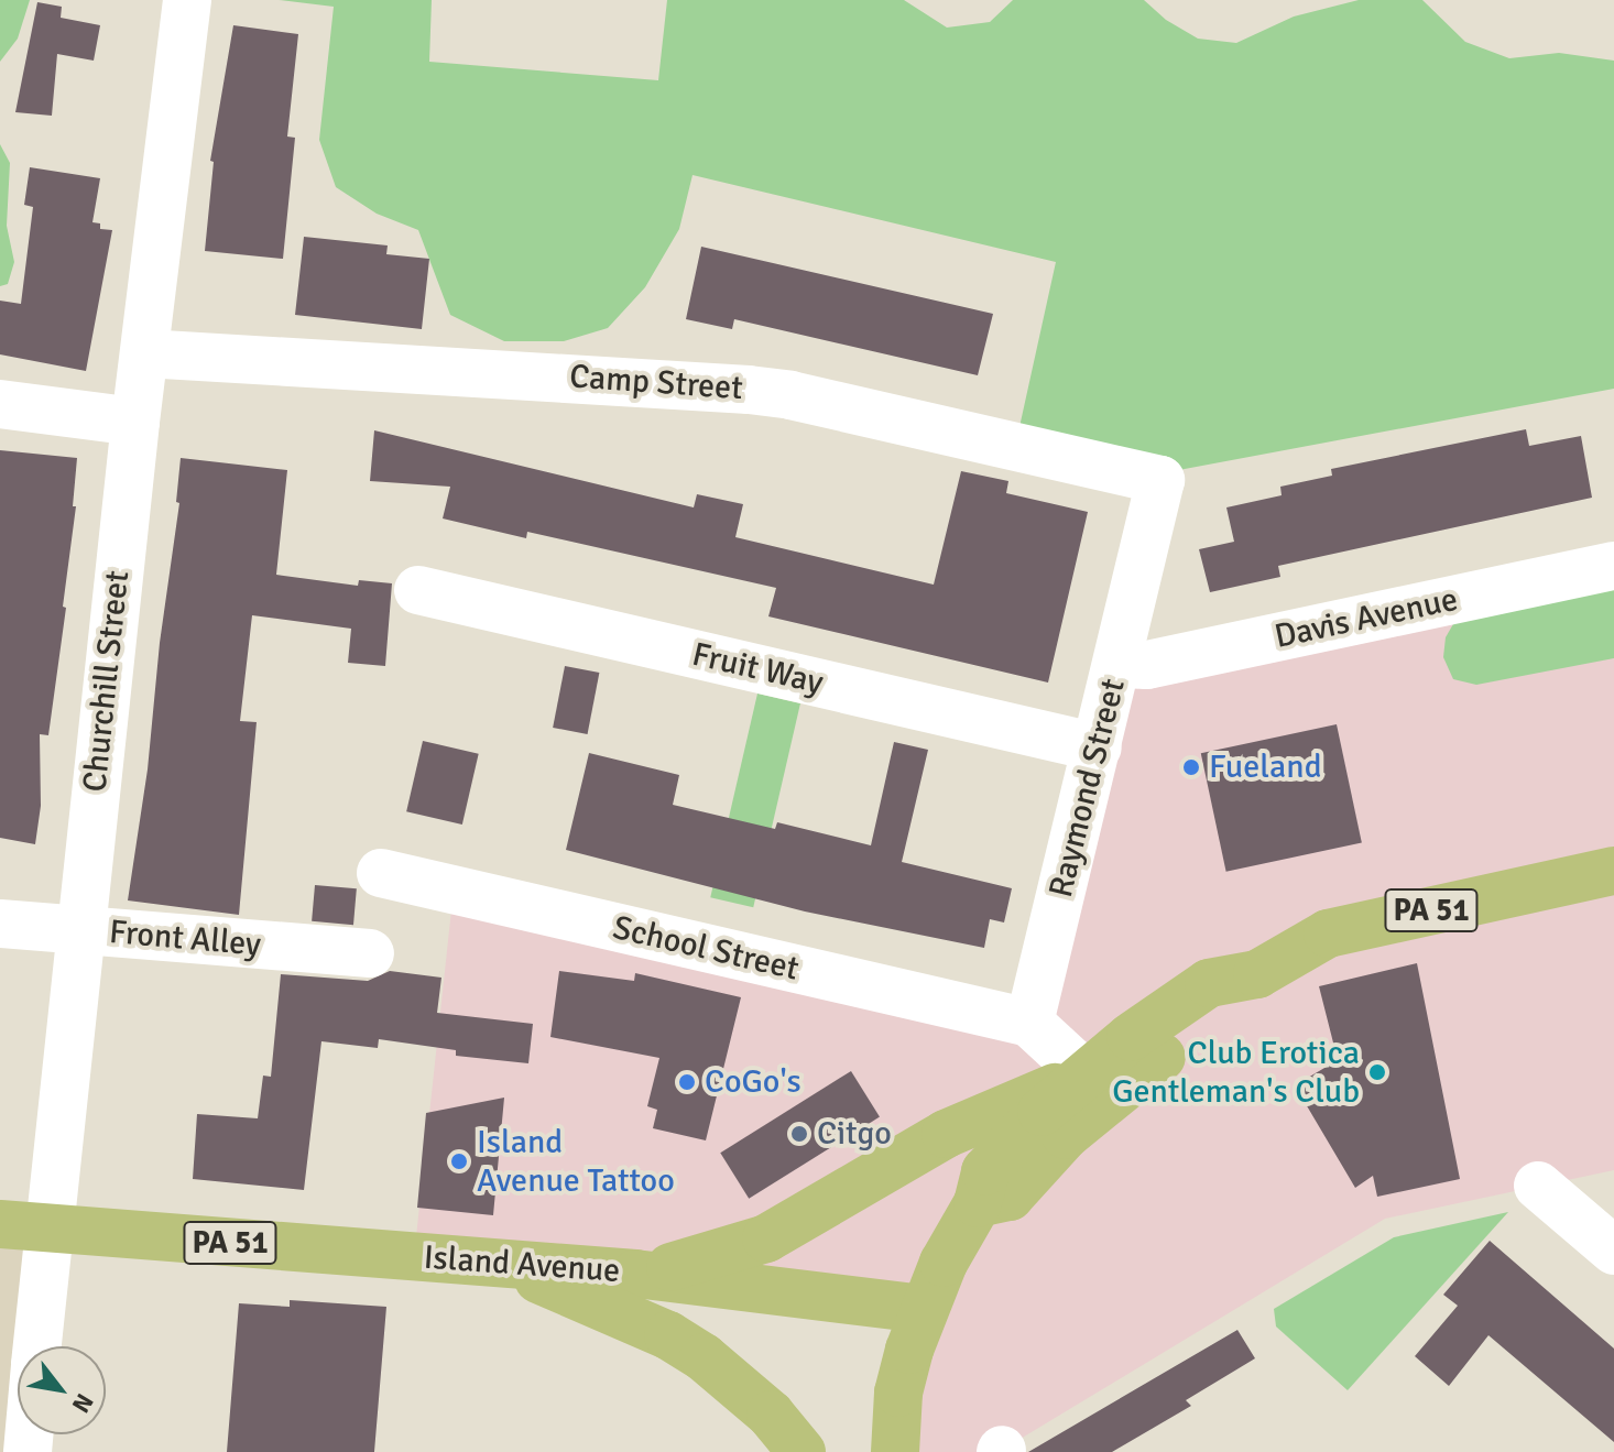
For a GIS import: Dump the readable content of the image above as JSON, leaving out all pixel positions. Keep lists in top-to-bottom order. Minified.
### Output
{"streets":{"main road":["PA 51","Island Avenue"],"street":["Camp Street","Davis Avenue","Fruit Way","Churchill Street","Raymond Street","Front Alley","School Street"]},"crossings":[["Camp Street","Churchill Street"],["Camp Street","Raymond Street"],["Davis Avenue","Raymond Street"],["Fruit Way","Raymond Street"],["Churchill Street","Front Alley"],["Churchill Street","Island Avenue"],["Raymond Street","School Street"],["PA 51","Island Avenue"]],"places":["Fueland","Club Erotica Gentleman's Club","CoGo's","Citgo","Island Avenue Tattoo"],"north":"bottom right"}
